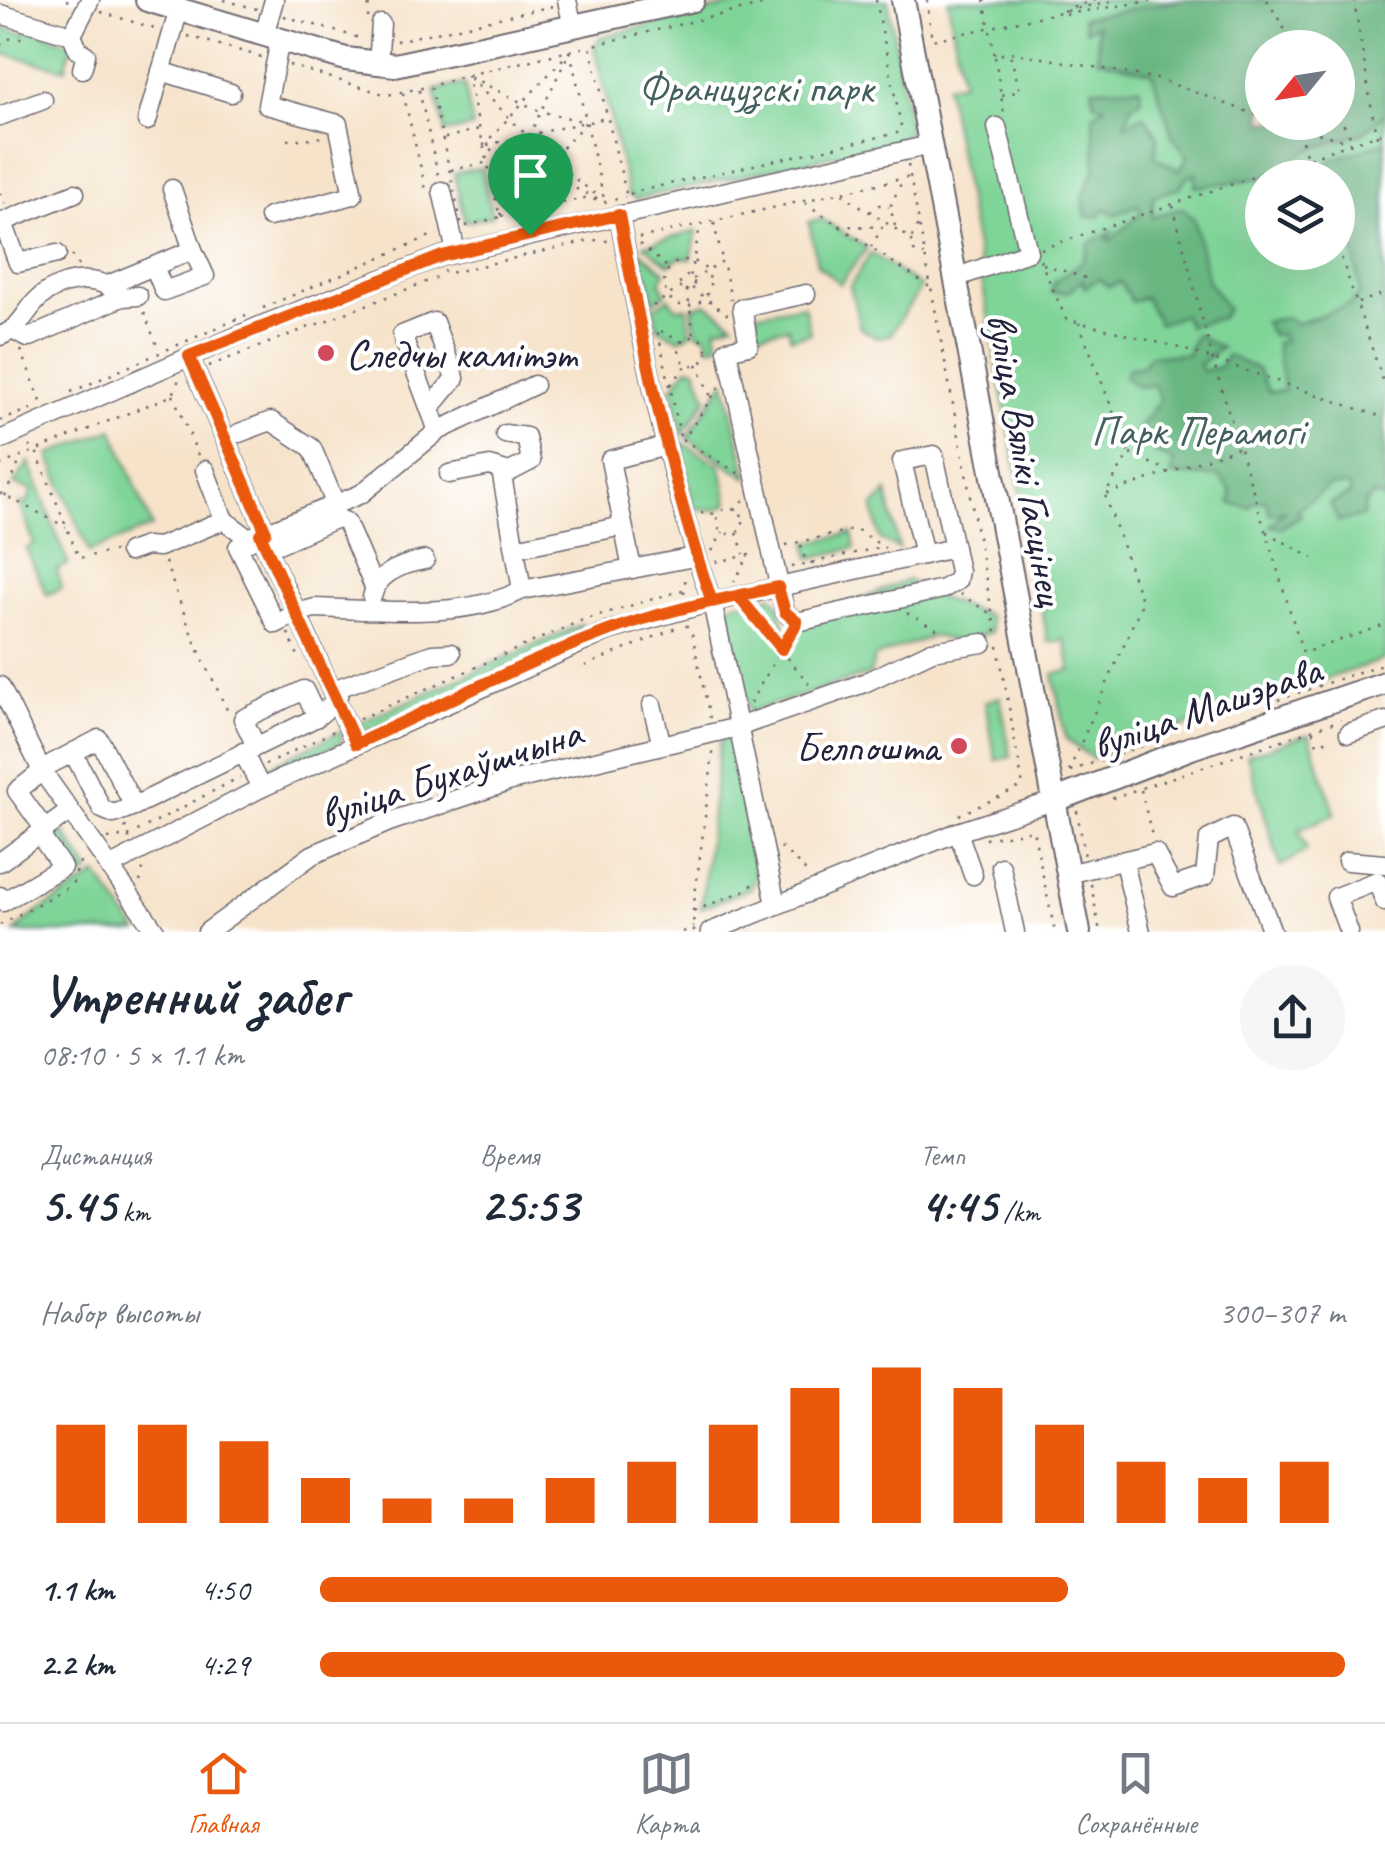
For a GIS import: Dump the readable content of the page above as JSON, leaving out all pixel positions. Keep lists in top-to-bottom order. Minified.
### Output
{"streets":{"main road":["вуліца Вялікі Гасцінец","вуліца Машэрава"],"street":["вуліца Бухаўшчына"]},"crossings":[["вуліца Вялікі Гасцінец","вуліца Машэрава"]],"parks":["Французскі парк","Парк Перамогі"],"places":["Следчы камітэт","Белпошта"],"north":"bottom left","page":{"heading":["Утренний забег","08:10 · 5 × 1.1 km"],"stats":[["Дистанция","5.45 km"],["Время","25:53"],["Темп","4:45 /km"]],"chart":["Набор высоты","300–307 m"],"list":[{"name":"1.1 km","note":"4:50"},{"name":"2.2 km","note":"4:29"}],"tabs":["Главная","Карта","Сохранённые"]}}
